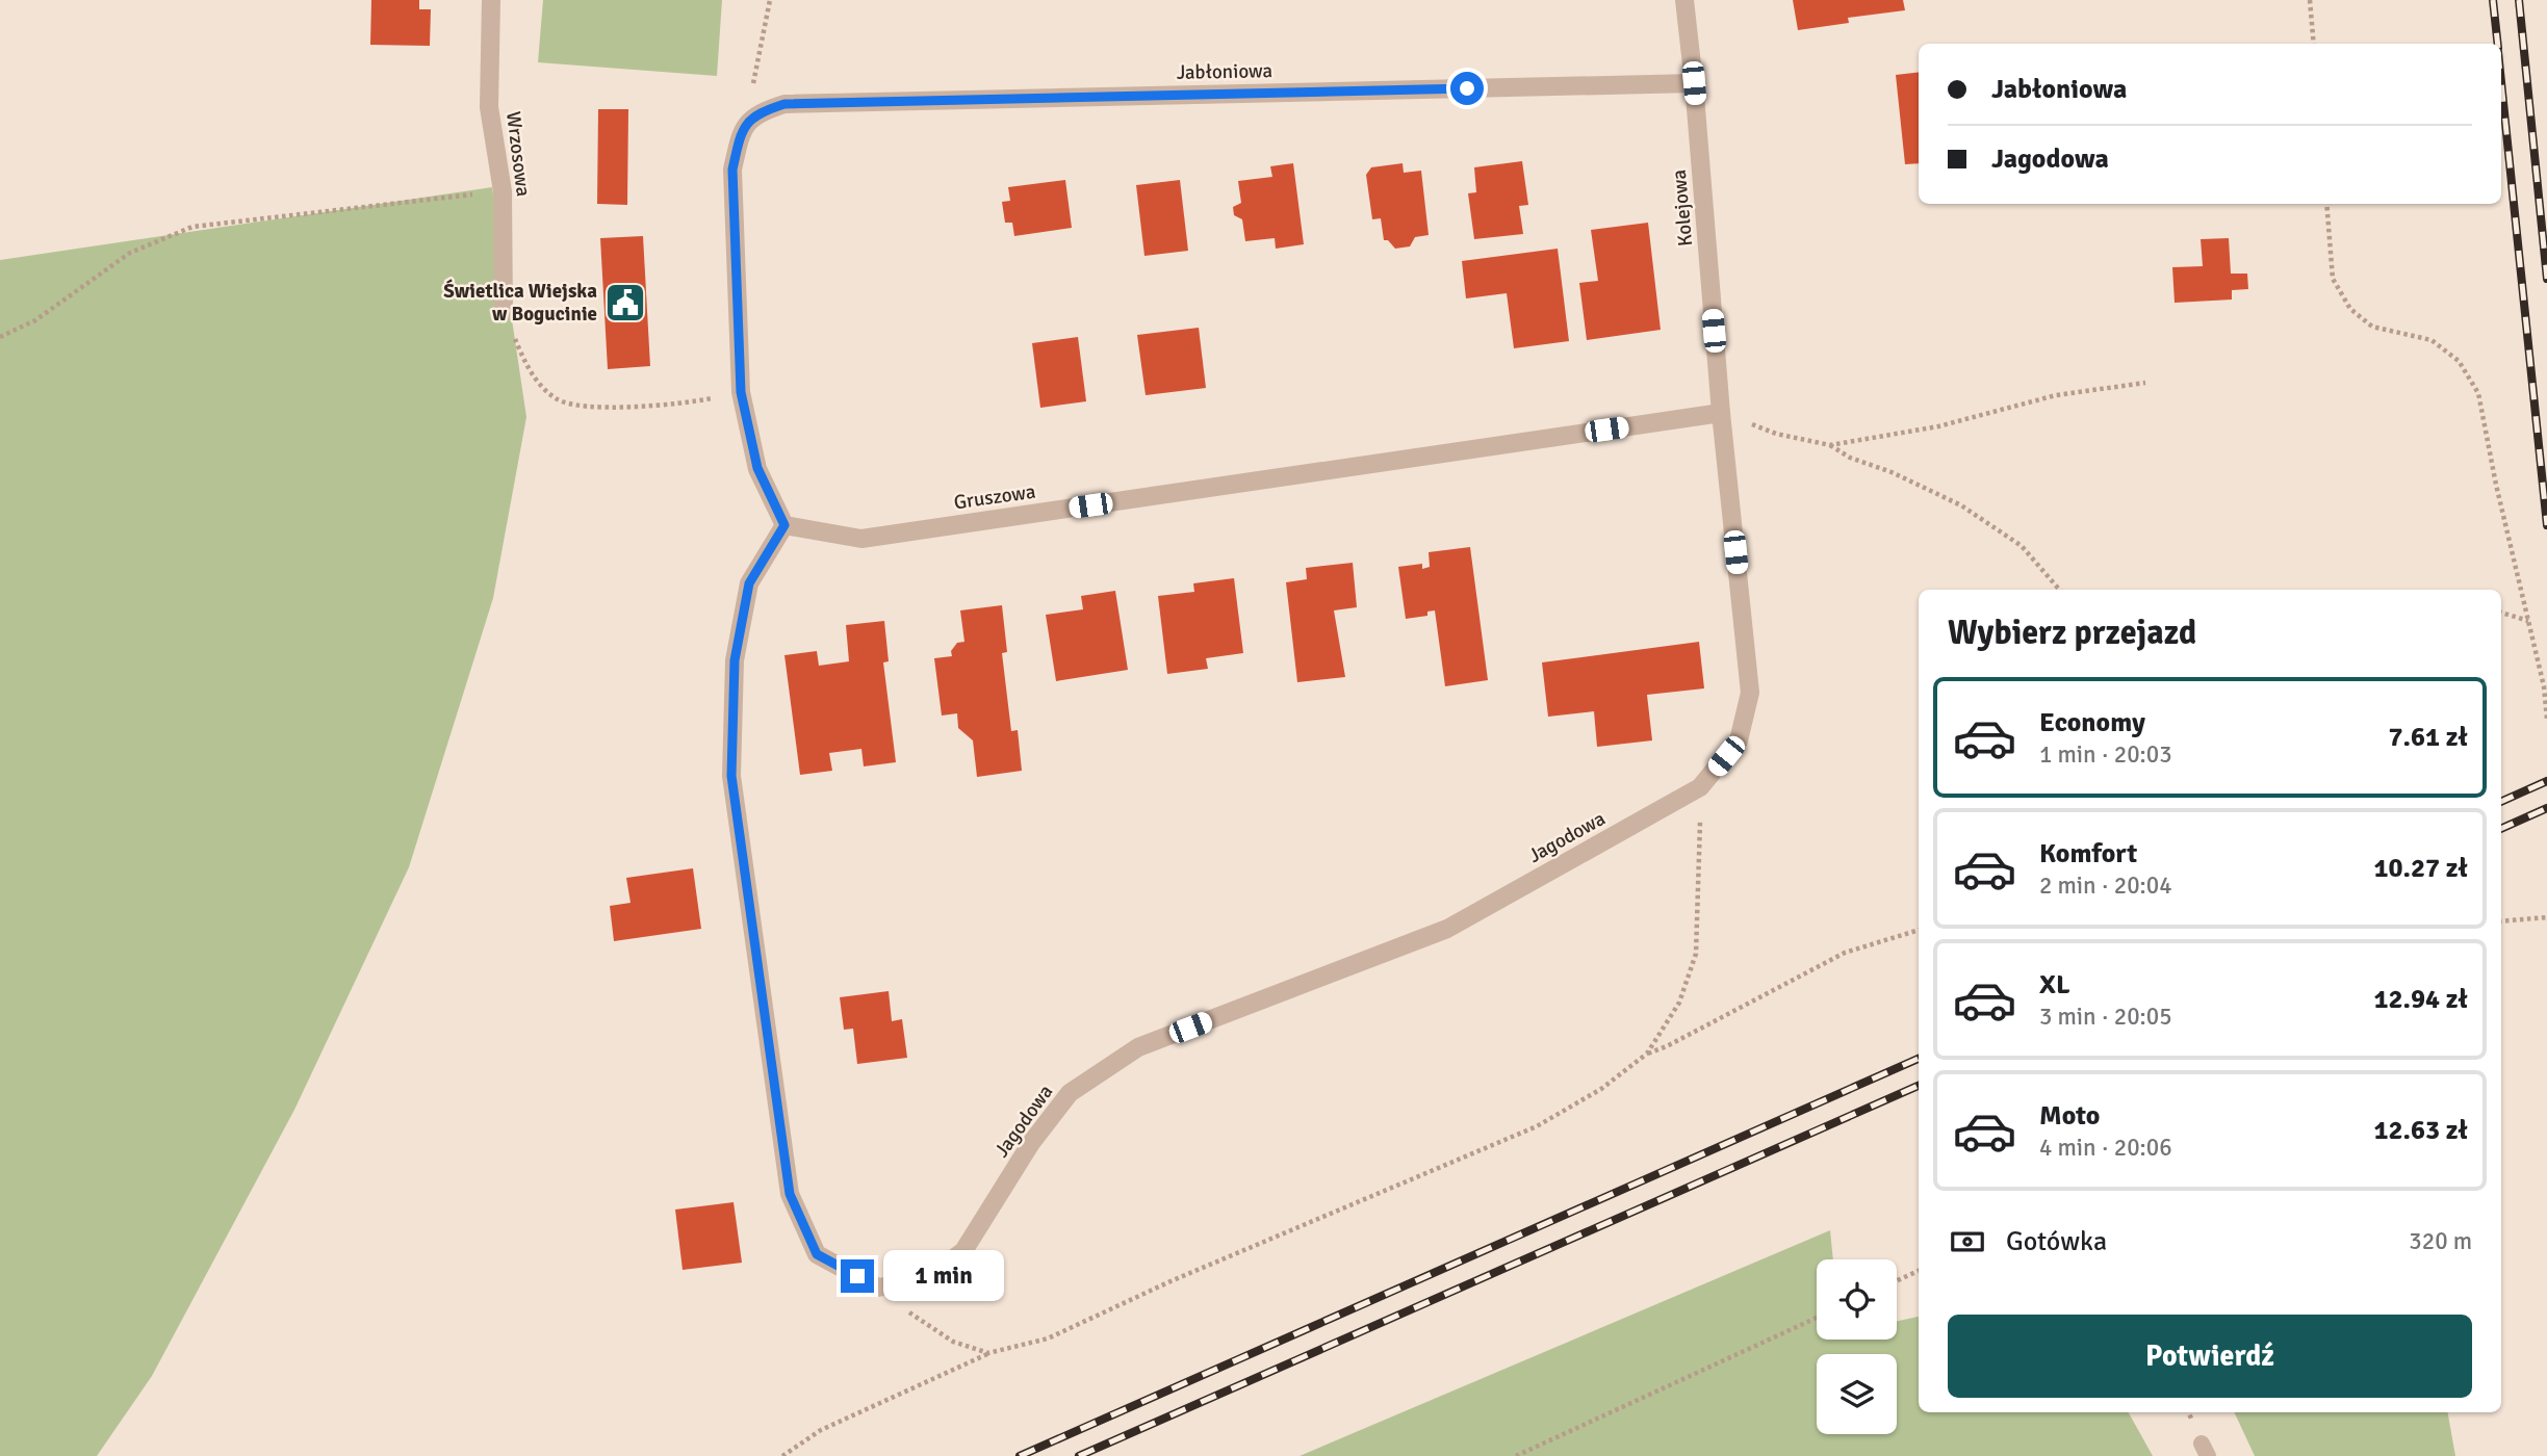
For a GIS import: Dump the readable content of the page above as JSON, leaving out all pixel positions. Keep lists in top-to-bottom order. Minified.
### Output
{"streets":{"street":["Jabłoniowa","Wrzosowa","Kolejowa","Gruszowa","Jagodowa"]},"crossings":[["Jabłoniowa","Kolejowa"],["Kolejowa","Gruszowa"],["Kolejowa","Jagodowa"],["Gruszowa","Jagodowa"]],"places":{"public building":["Świetlica Wiejska w Bogucinie"]},"page":{"banner":["Jabłoniowa","Jagodowa"],"heading":"Wybierz przejazd","list":[{"name":"Economy","note":"1 min · 20:03","value":"7.61 zł"},{"name":"Komfort","note":"2 min · 20:04","value":"10.27 zł"},{"name":"XL","note":"3 min · 20:05","value":"12.94 zł"},{"name":"Moto","note":"4 min · 20:06","value":"12.63 zł"}],"pay":["Gotówka","320 m"],"bubble":"1 min","buttons":"Potwierdź"}}
